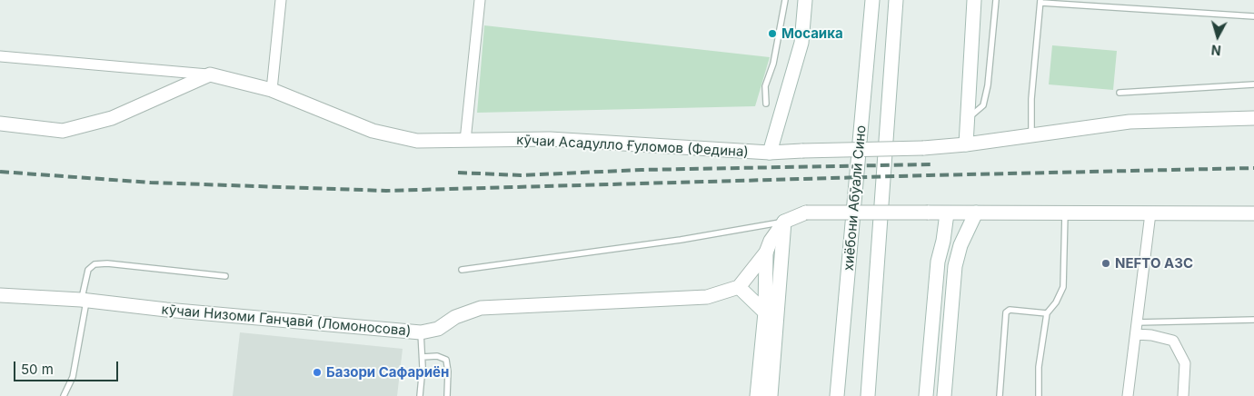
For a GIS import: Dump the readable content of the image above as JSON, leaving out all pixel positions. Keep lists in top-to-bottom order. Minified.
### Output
{"streets":{"street":["кӯчаи Асадулло Ғуломов (Федина)","хиёбони Абӯалӣ Сино","кӯчаи Низоми Ганҷавӣ (Ломоносова)"]},"places":["Мосаика","NEFTO АЗС","Базори Сафариён"],"scale_bar":"50 m","north":"bottom"}
